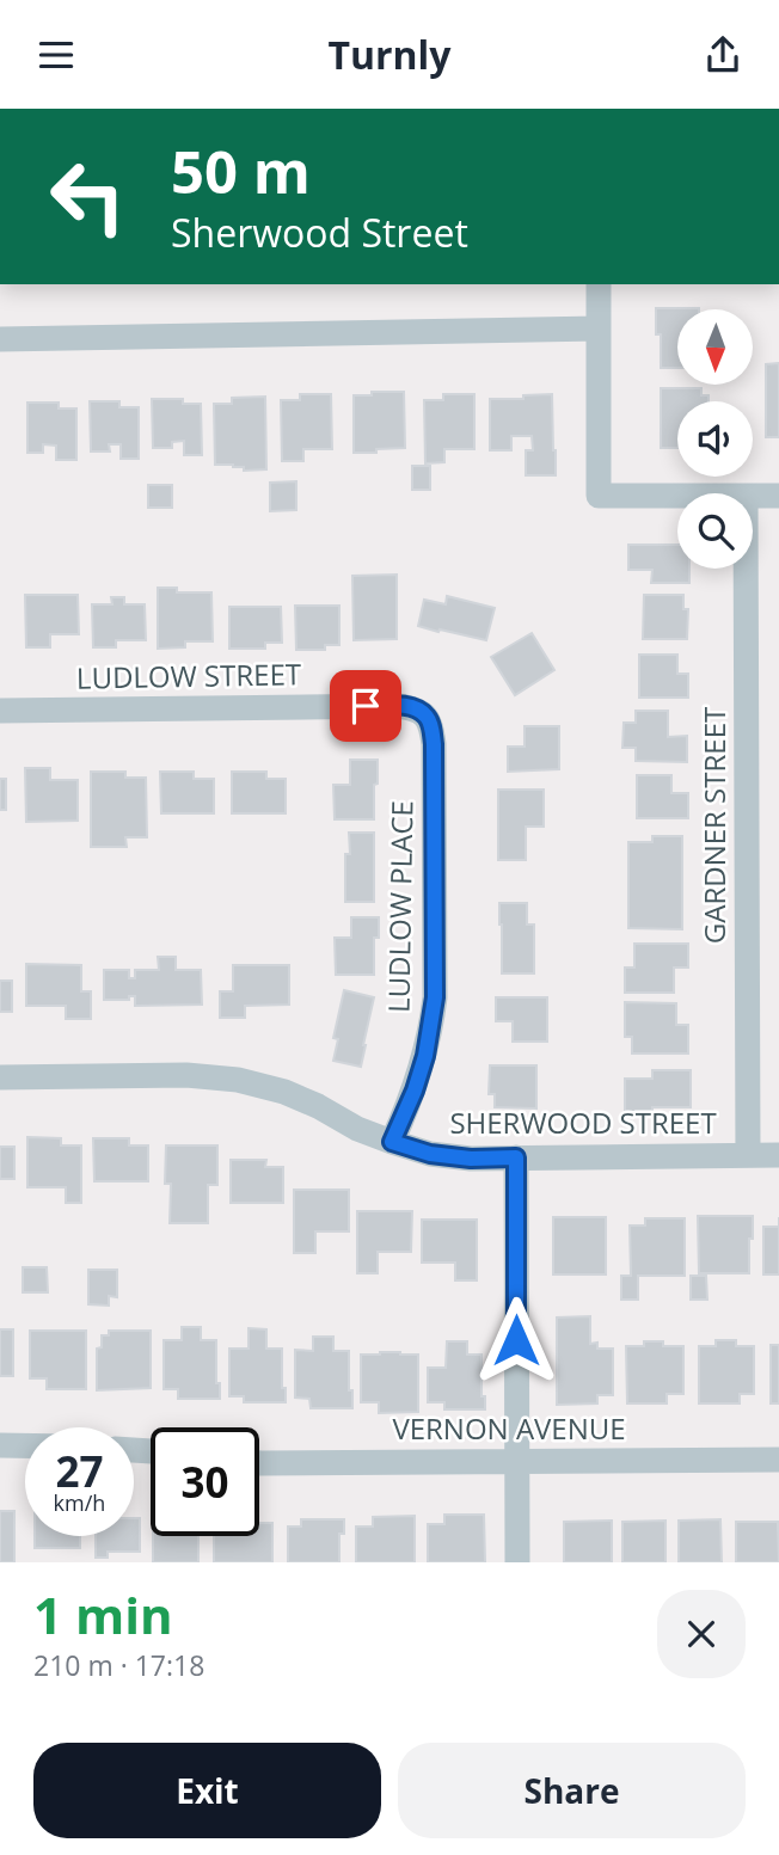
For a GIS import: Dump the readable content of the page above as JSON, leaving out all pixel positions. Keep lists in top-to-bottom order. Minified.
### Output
{"streets":{"street":["LUDLOW STREET","GARDNER STREET","LUDLOW PLACE","SHERWOOD STREET","VERNON AVENUE"]},"crossings":[["LUDLOW STREET","LUDLOW PLACE"],["GARDNER STREET","SHERWOOD STREET"],["LUDLOW PLACE","SHERWOOD STREET"]],"north":"bottom","page":{"header":"Turnly","turn":["50 m","Sherwood Street"],"speed":"27 km/h","limit":"30","heading":["1 min","210 m · 17:18"],"buttons":["Exit","Share"]}}
